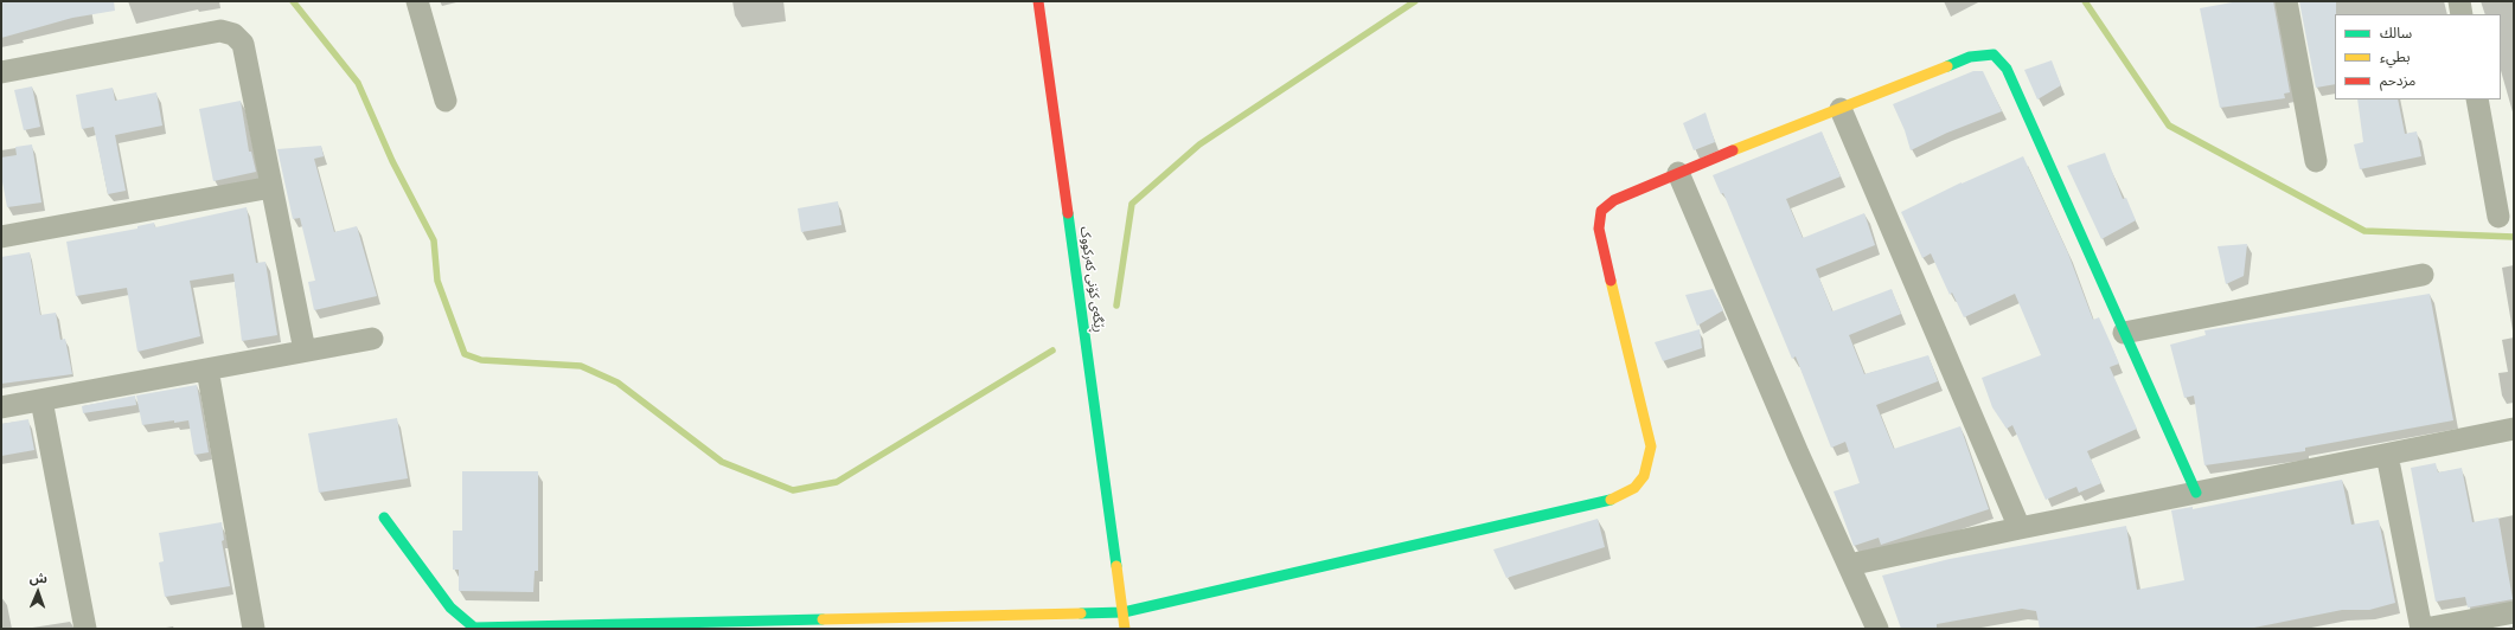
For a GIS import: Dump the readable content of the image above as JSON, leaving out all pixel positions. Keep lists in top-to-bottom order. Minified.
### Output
{"streets":{"street":["ڕێگەی کۆنی کەرکووک"]},"legend":["سالك","بطيء","مزدحم"],"north":"top"}
